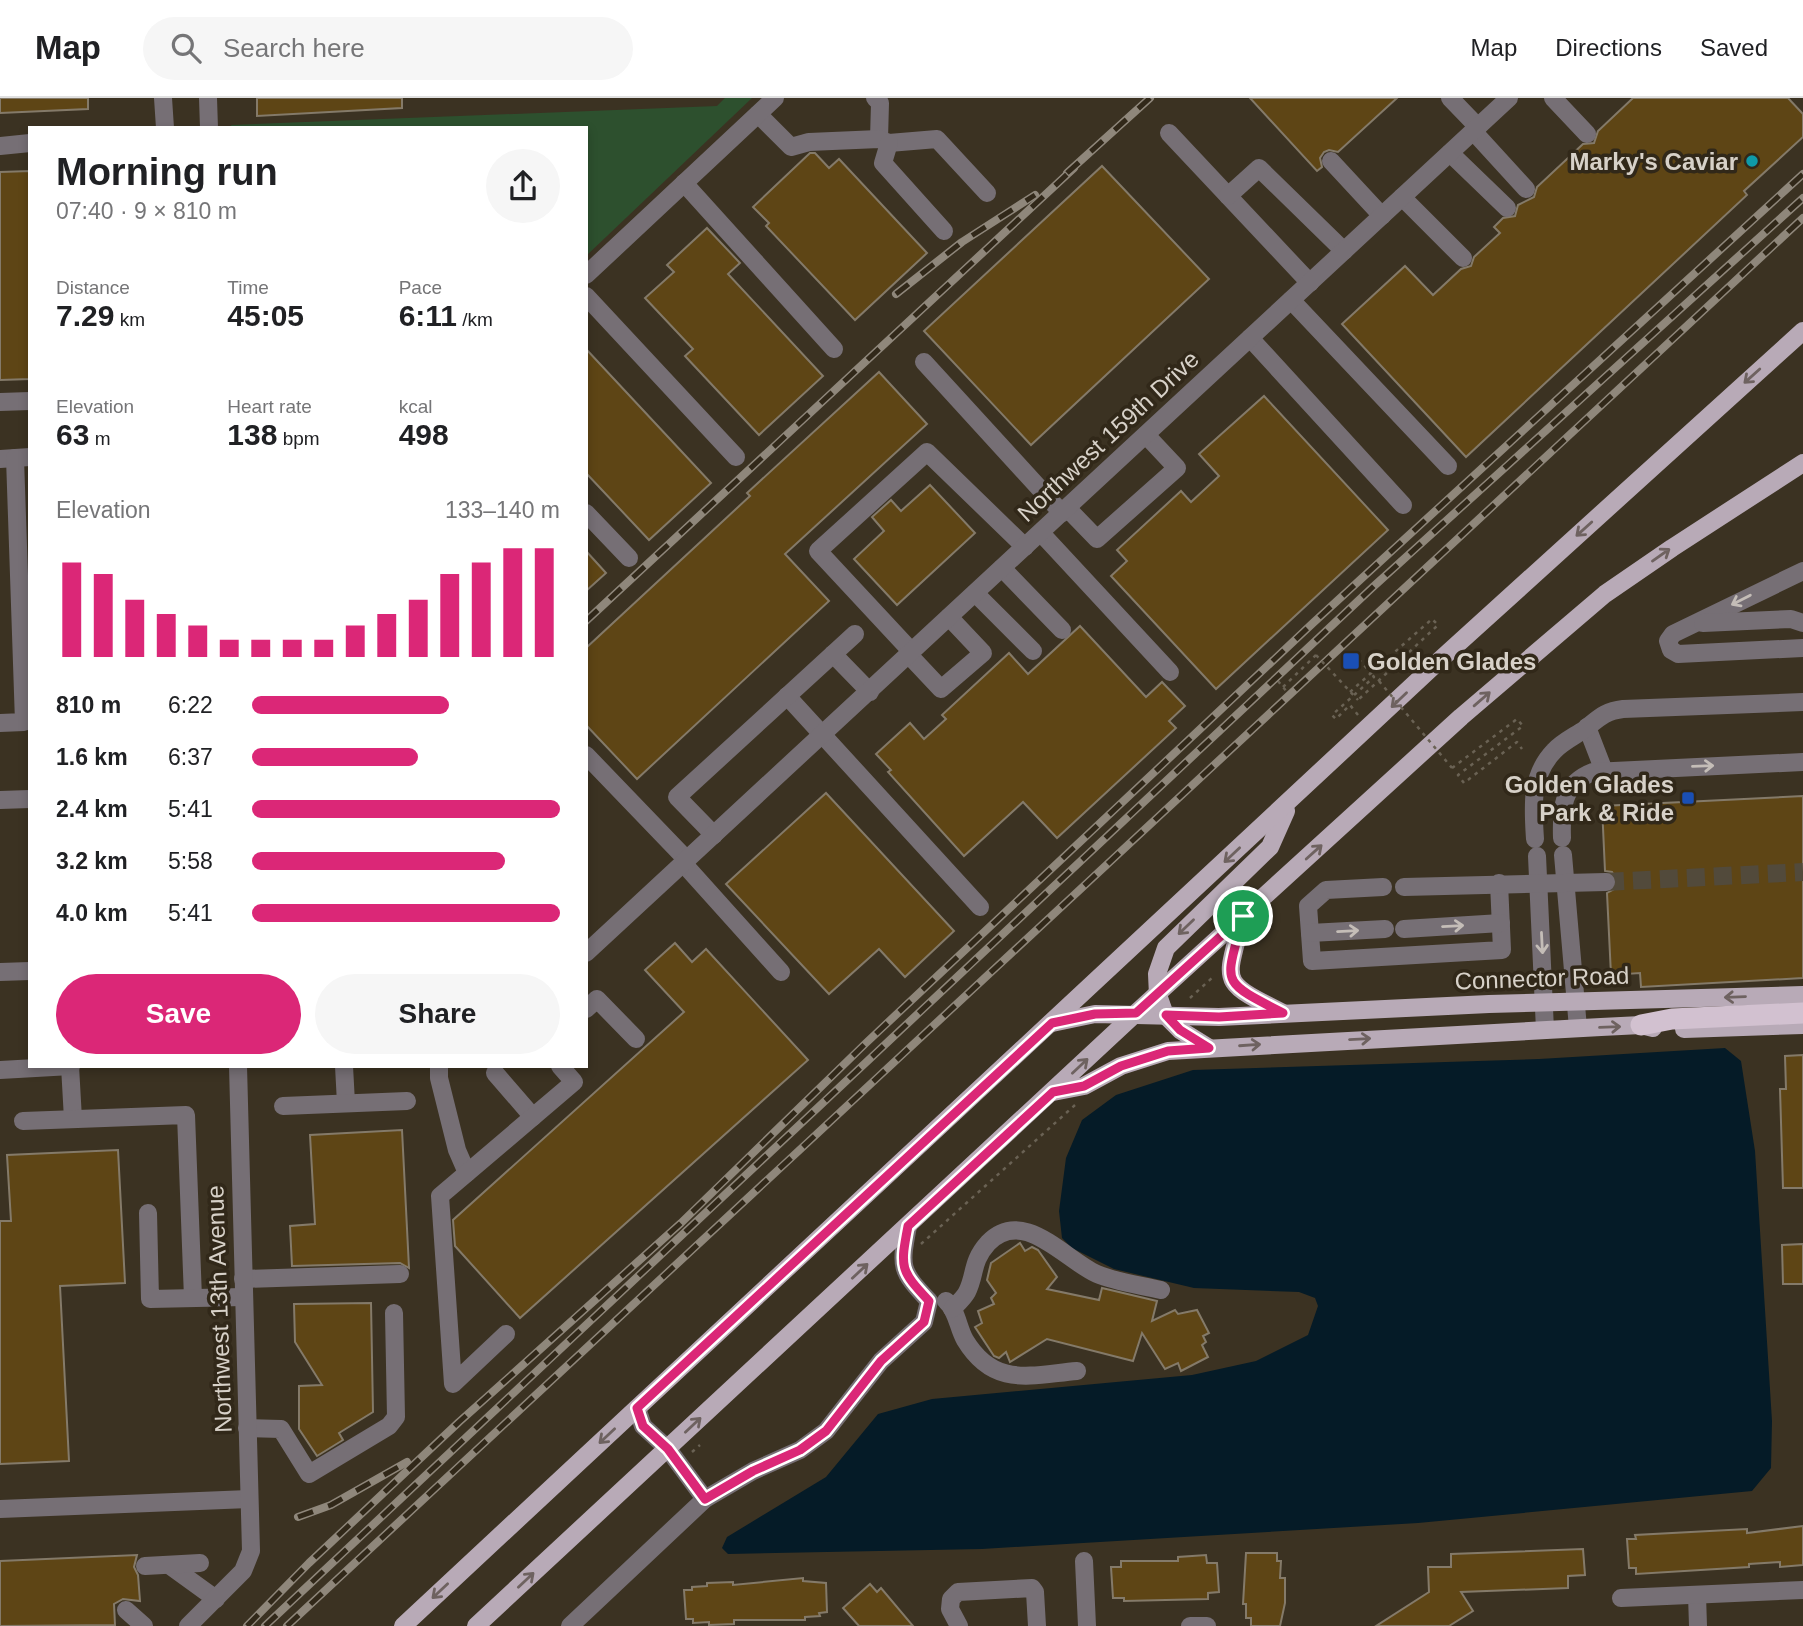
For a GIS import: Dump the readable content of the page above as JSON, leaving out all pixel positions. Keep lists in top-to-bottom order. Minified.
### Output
{"streets":{"main road":["Connector Road"],"street":["Northwest 159th Drive","Northwest 13th Avenue"]},"places":{"other":["Marky's Caviar"],"transit":["Golden Glades","Golden Glades Park & Ride"]},"page":{"header":"Map","search":"Search here","nav":["Map","Directions","Saved"],"heading":["Morning run","07:40 · 9 × 810 m"],"stats":[["Distance","7.29 km"],["Time","45:05"],["Pace","6:11 /km"],["Elevation","63 m"],["Heart rate","138 bpm"],["kcal","498"]],"chart":["Elevation","133–140 m"],"list":[{"name":"810 m","note":"6:22"},{"name":"1.6 km","note":"6:37"},{"name":"2.4 km","note":"5:41"},{"name":"3.2 km","note":"5:58"},{"name":"4.0 km","note":"5:41"}],"buttons":["Save","Share"]}}
